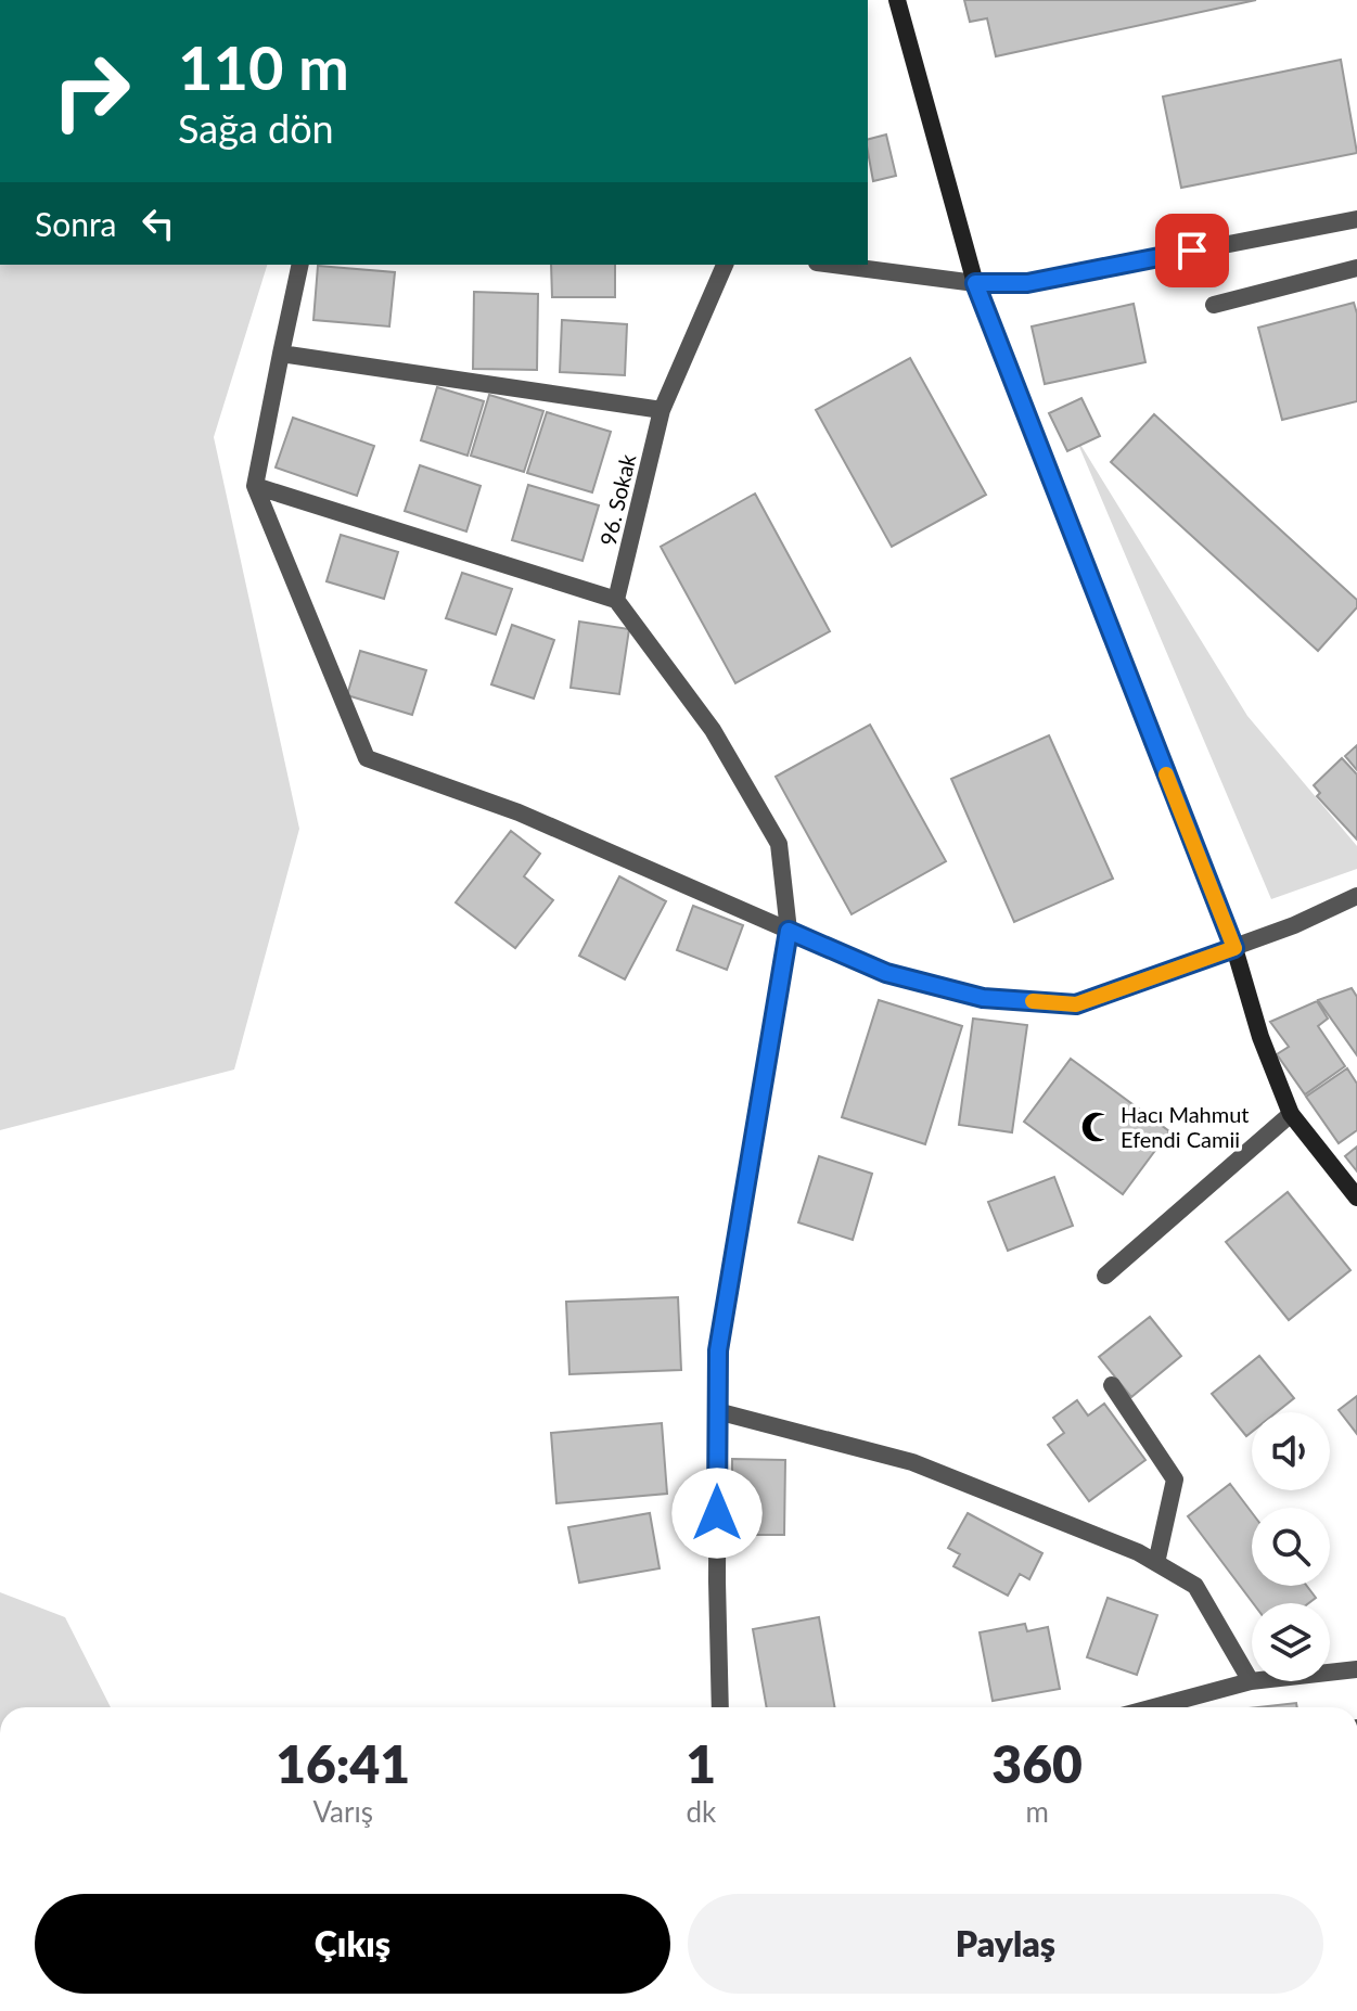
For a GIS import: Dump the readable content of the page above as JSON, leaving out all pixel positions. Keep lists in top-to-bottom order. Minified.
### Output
{"streets":{"street":["96. Sokak"]},"places":{"mosque":["Hacı Mahmut Efendi Camii"]},"page":{"turn":["110 m","Sağa dön"],"then":"Sonra","eta":["16:41","Varış","1","dk","360","m"],"buttons":["Çıkış","Paylaş"]}}
